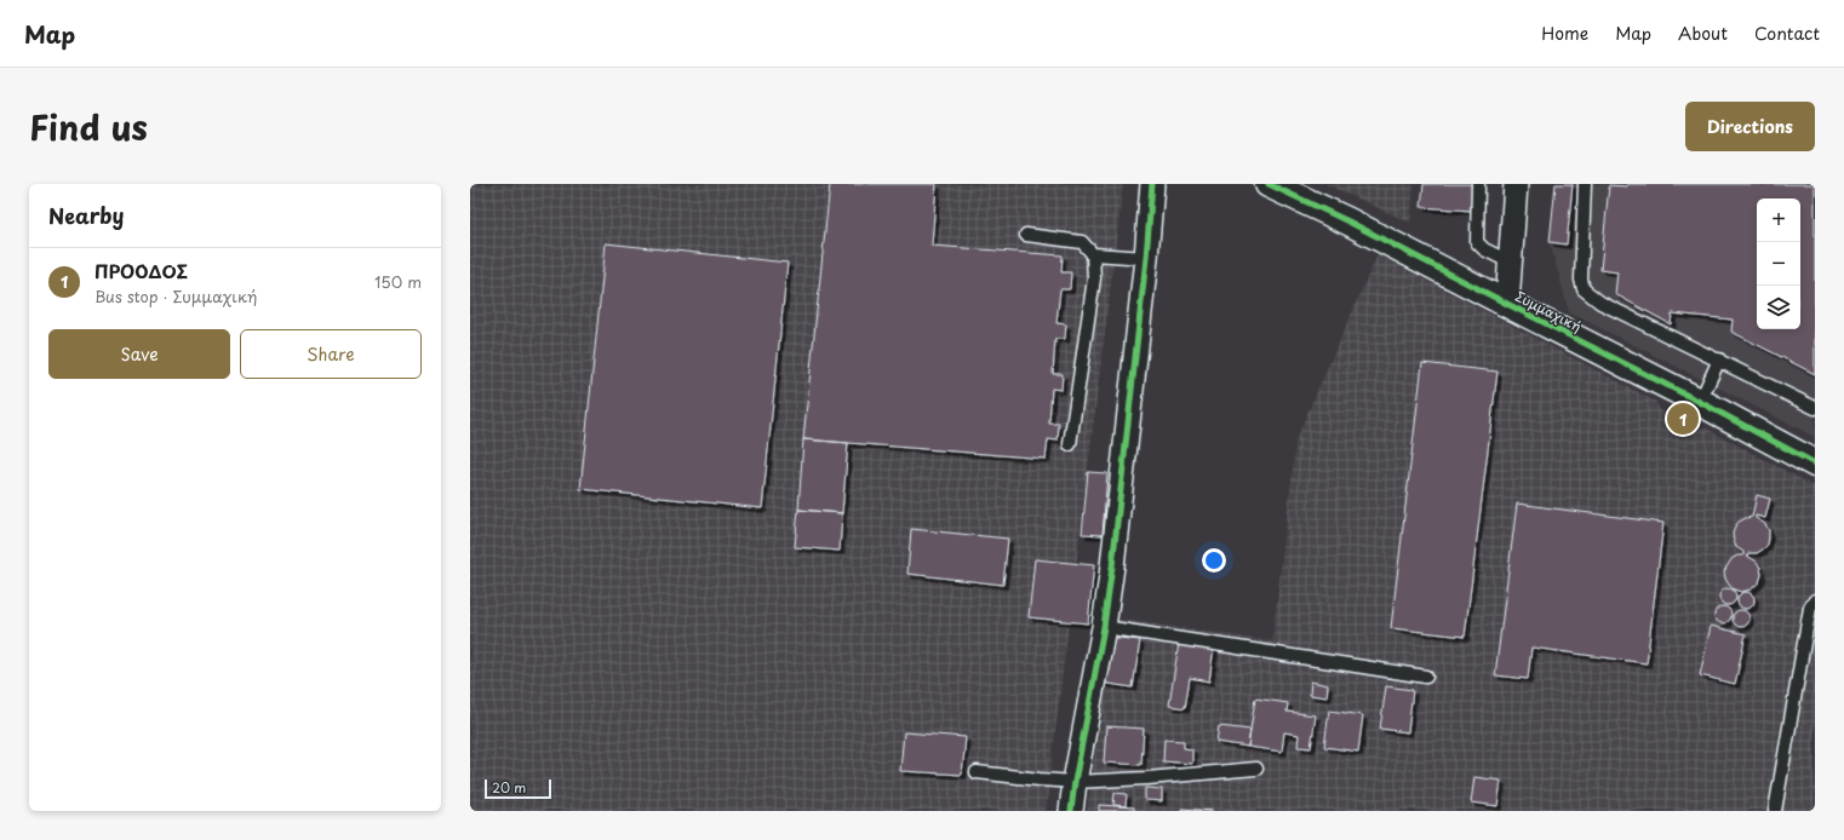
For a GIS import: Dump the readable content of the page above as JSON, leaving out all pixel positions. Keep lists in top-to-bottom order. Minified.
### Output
{"streets":{"street":["Συμμαχική"]},"scale_bar":"20 m","page":{"header":"Map","nav":["Home","Map","About","Contact"],"title":"Find us","buttons":["Directions",["Save","Share"]],"heading":"Nearby","map_buttons":["+","−"],"list":[{"mark":"1","name":"ΠΡΟΟΔΟΣ","note":"Bus stop · Συμμαχική","value":"150 m"}],"pins":"1","scale":"20 m"}}
